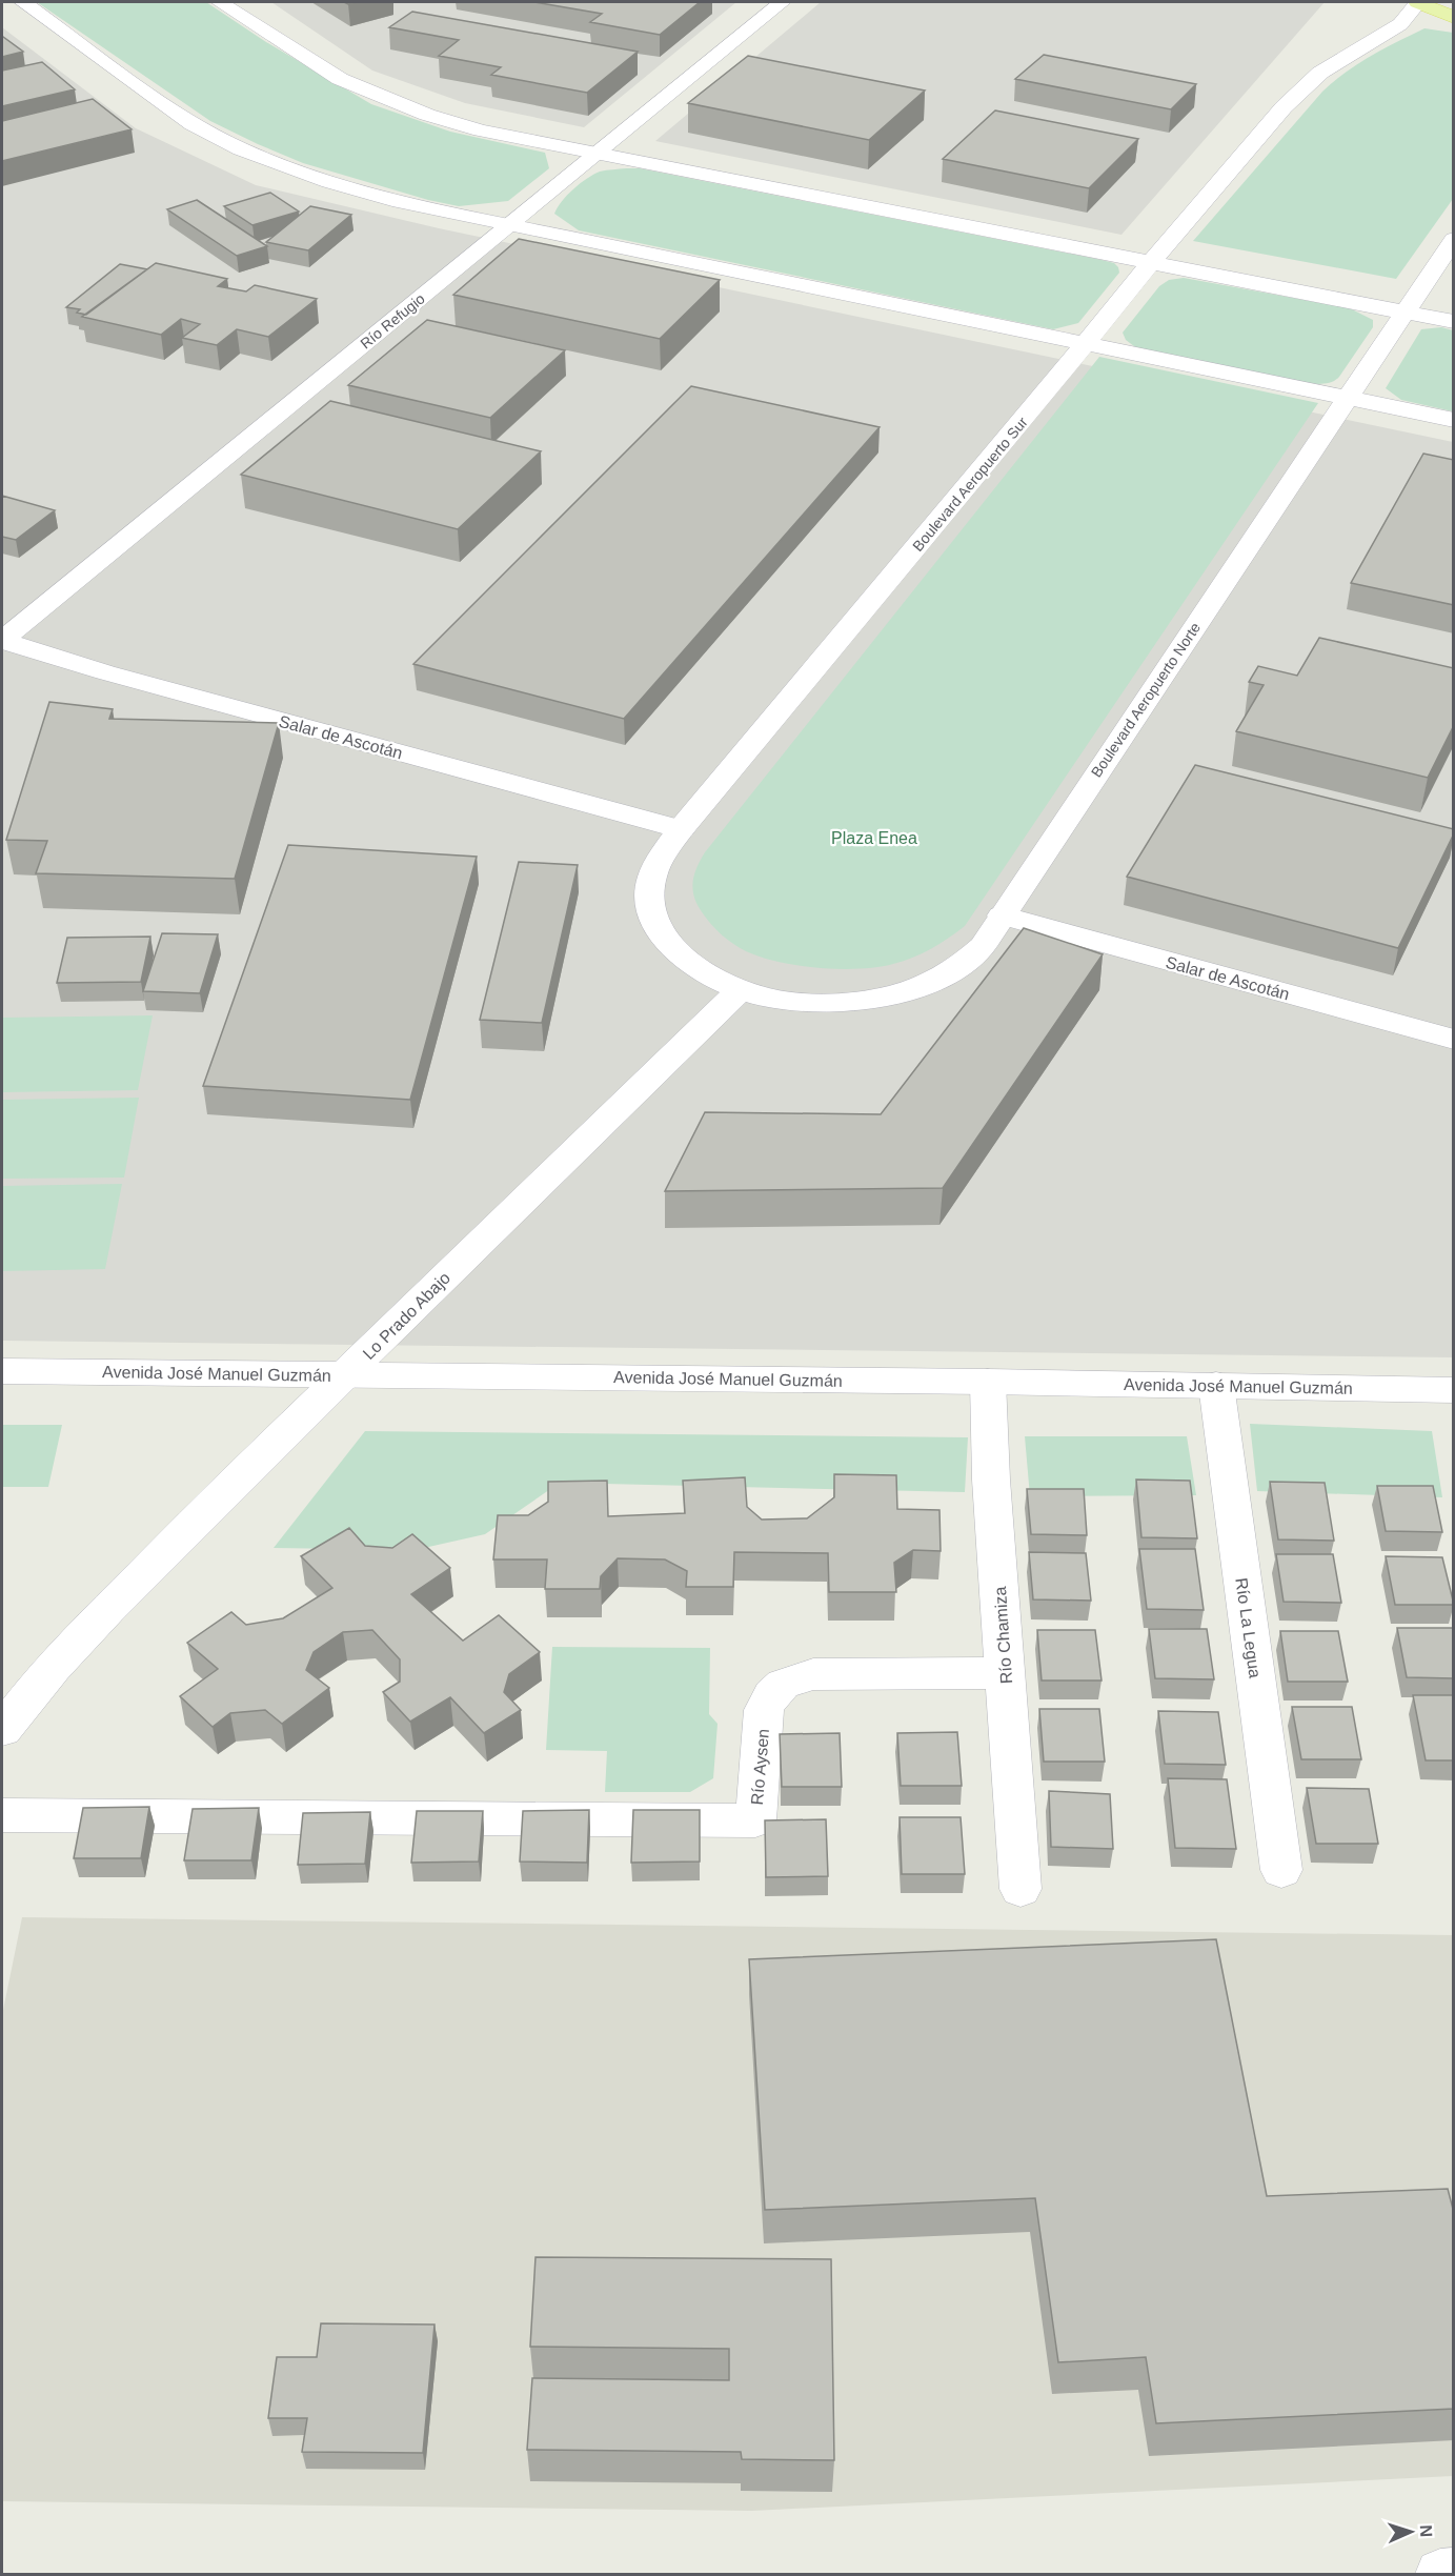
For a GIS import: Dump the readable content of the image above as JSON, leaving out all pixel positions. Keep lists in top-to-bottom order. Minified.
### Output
{"streets":{"street":["Río Refugio","Boulevard Aeropuerto Sur","Boulevard Aeropuerto Norte","Salar de Ascotán","Lo Prado Abajo","Avenida José Manuel Guzmán","Río La Legua","Río Chamiza","Río Aysen"]},"crossings":[["Río Refugio","Salar de Ascotán"],["Boulevard Aeropuerto Sur","Boulevard Aeropuerto Norte"],["Boulevard Aeropuerto Sur","Salar de Ascotán"],["Boulevard Aeropuerto Sur","Lo Prado Abajo"],["Boulevard Aeropuerto Norte","Salar de Ascotán"],["Boulevard Aeropuerto Norte","Lo Prado Abajo"],["Lo Prado Abajo","Avenida José Manuel Guzmán"],["Avenida José Manuel Guzmán","Río La Legua"],["Avenida José Manuel Guzmán","Río Chamiza"],["Río Chamiza","Río Aysen"]],"parks":["Plaza Enea"],"north":"right"}
